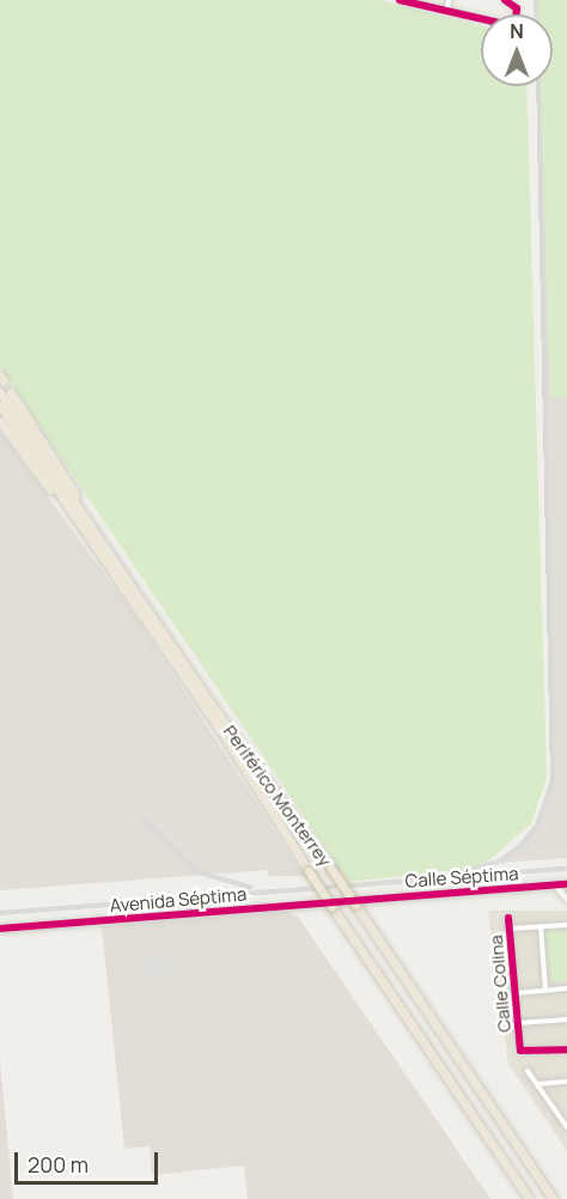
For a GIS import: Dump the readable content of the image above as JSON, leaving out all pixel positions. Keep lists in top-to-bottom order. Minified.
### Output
{"streets":{"highway":["Periférico Monterrey"],"street":["Calle Séptima","Avenida Séptima","Calle Colina"]},"crossings":[["Periférico Monterrey","Calle Séptima"],["Periférico Monterrey","Avenida Séptima"],["Calle Séptima","Avenida Séptima"]],"scale_bar":"200 m","north":"top"}
